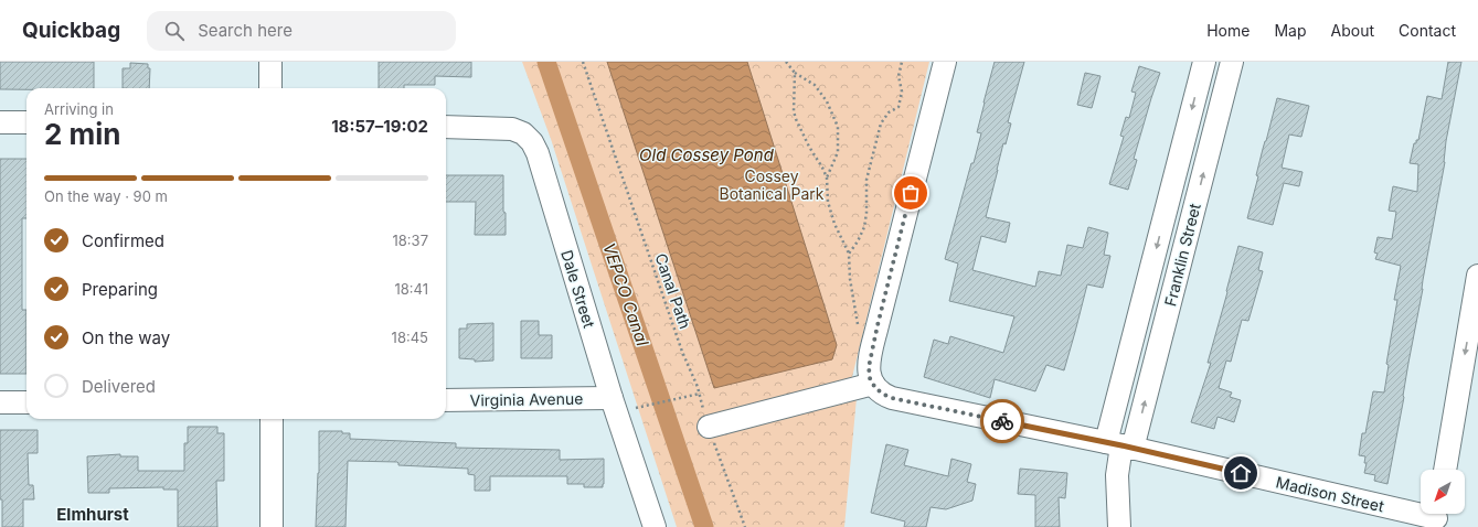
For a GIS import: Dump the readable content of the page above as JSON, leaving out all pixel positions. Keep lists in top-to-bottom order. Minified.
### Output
{"streets":{"street":["Franklin Street","Dale Street","Virginia Avenue","Madison Street"],"path":["Canal Path"]},"crossings":[["Franklin Street","Madison Street"],["Dale Street","Virginia Avenue"]],"districts":["Elmhurst"],"water":["Old Cossey Pond","VEPCO Canal"],"parks":["Cossey Botanical Park"],"north":"bottom left","page":{"header":"Quickbag","search":"Search here","nav":["Home","Map","About","Contact"],"heading":["2 min","Arriving in","18:57–19:02"],"bar":"On the way · 90 m","list":[["Confirmed","18:37"],["Preparing","18:41"],["On the way","18:45"],"Delivered"]}}
